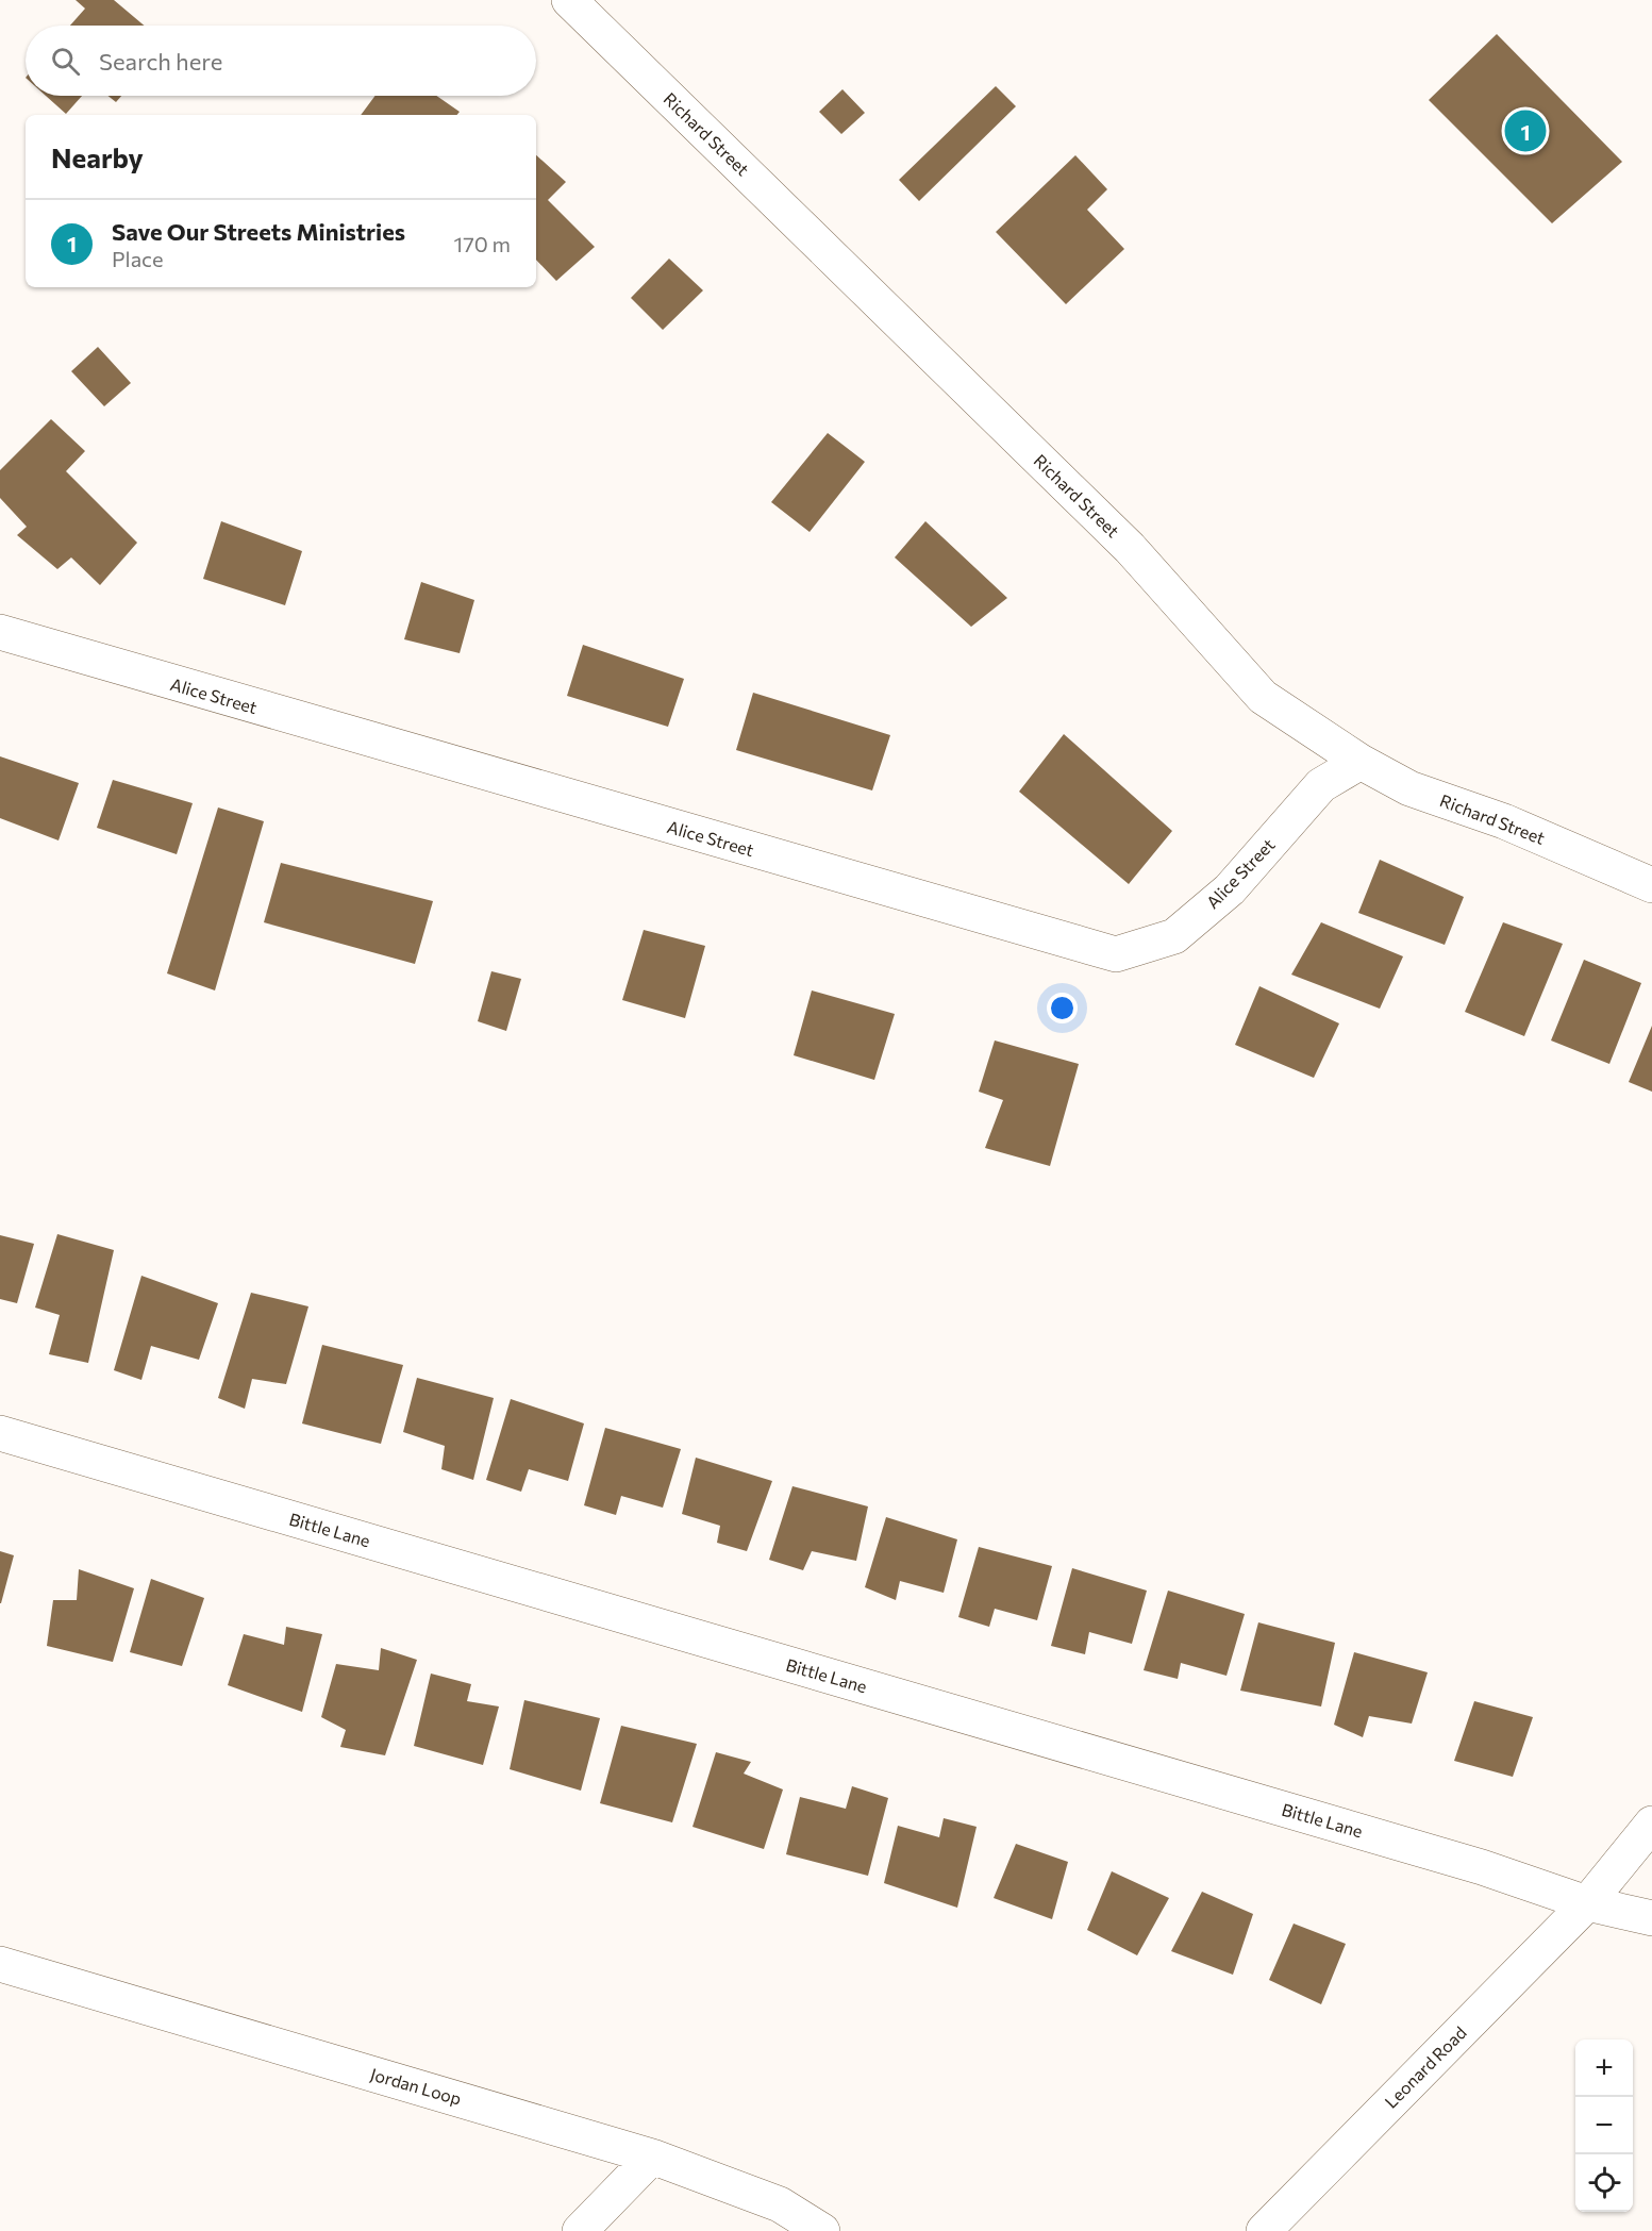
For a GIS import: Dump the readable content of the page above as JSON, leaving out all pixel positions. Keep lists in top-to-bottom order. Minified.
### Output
{"streets":{"street":["Richard Street","Alice Street","Bittle Lane","Leonard Road","Jordan Loop"]},"crossings":[["Richard Street","Alice Street"],["Bittle Lane","Leonard Road"]],"page":{"search":"Search here","pins":"1","heading":"Nearby","list":[{"mark":"1","name":"Save Our Streets Ministries","note":"Place","value":"170 m"}],"map_buttons":["+","−"]}}
